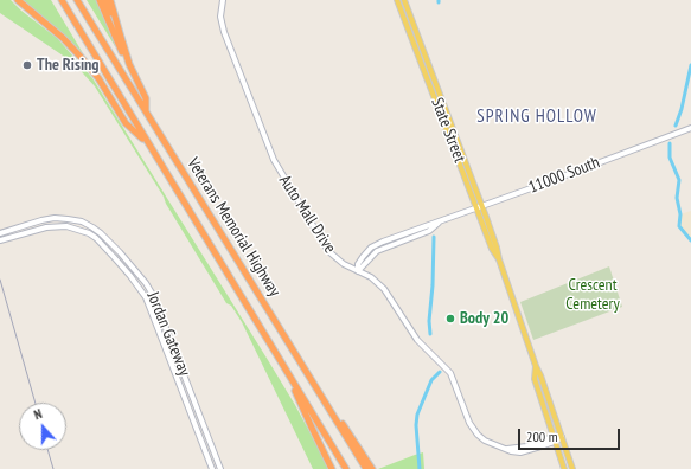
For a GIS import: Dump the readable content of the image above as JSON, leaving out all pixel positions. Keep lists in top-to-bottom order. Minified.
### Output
{"streets":{"highway":["Veterans Memorial Highway"],"main road":["State Street"],"street":["11000 South","Auto Mall Drive","Jordan Gateway"]},"crossings":[["State Street","11000 South"],["State Street","Auto Mall Drive"],["11000 South","Auto Mall Drive"]],"districts":["SPRING HOLLOW"],"parks":["Crescent Cemetery"],"places":["The Rising","Body 20"],"scale_bar":"200 m","north":"top"}
